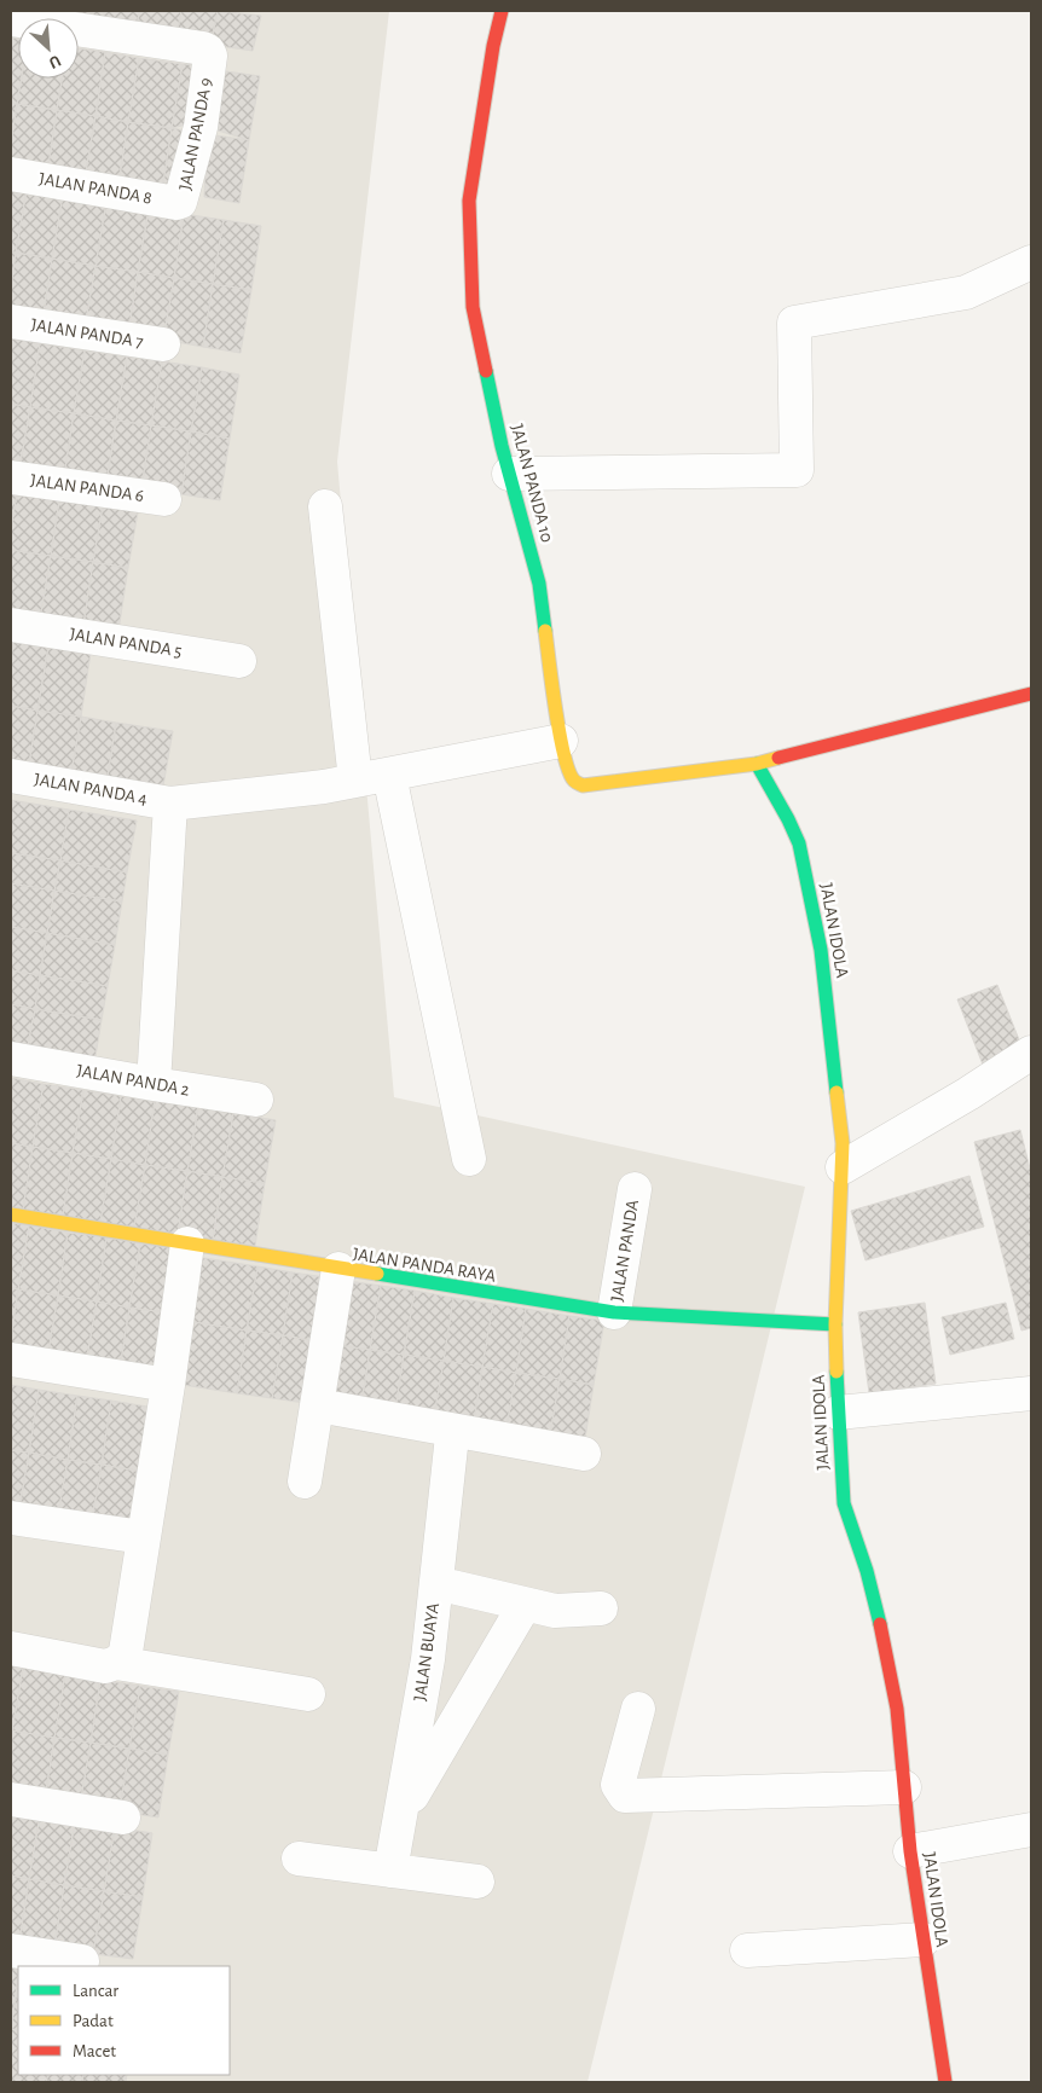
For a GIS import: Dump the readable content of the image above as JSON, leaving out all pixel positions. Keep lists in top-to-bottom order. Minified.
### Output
{"streets":{"street":["JALAN PANDA 9","JALAN PANDA 8","JALAN PANDA 7","JALAN PANDA 10","JALAN PANDA 6","JALAN PANDA 5","JALAN PANDA 4","JALAN IDOLA","JALAN PANDA 2","JALAN PANDA","JALAN PANDA RAYA","JALAN BUAYA"]},"crossings":[["JALAN PANDA 9","JALAN PANDA 8"],["JALAN PANDA 10","JALAN PANDA 4"],["JALAN PANDA 10","JALAN IDOLA"],["JALAN IDOLA","JALAN PANDA RAYA"],["JALAN PANDA","JALAN PANDA RAYA"]],"legend":["Lancar","Padat","Macet"],"north":"bottom right"}
